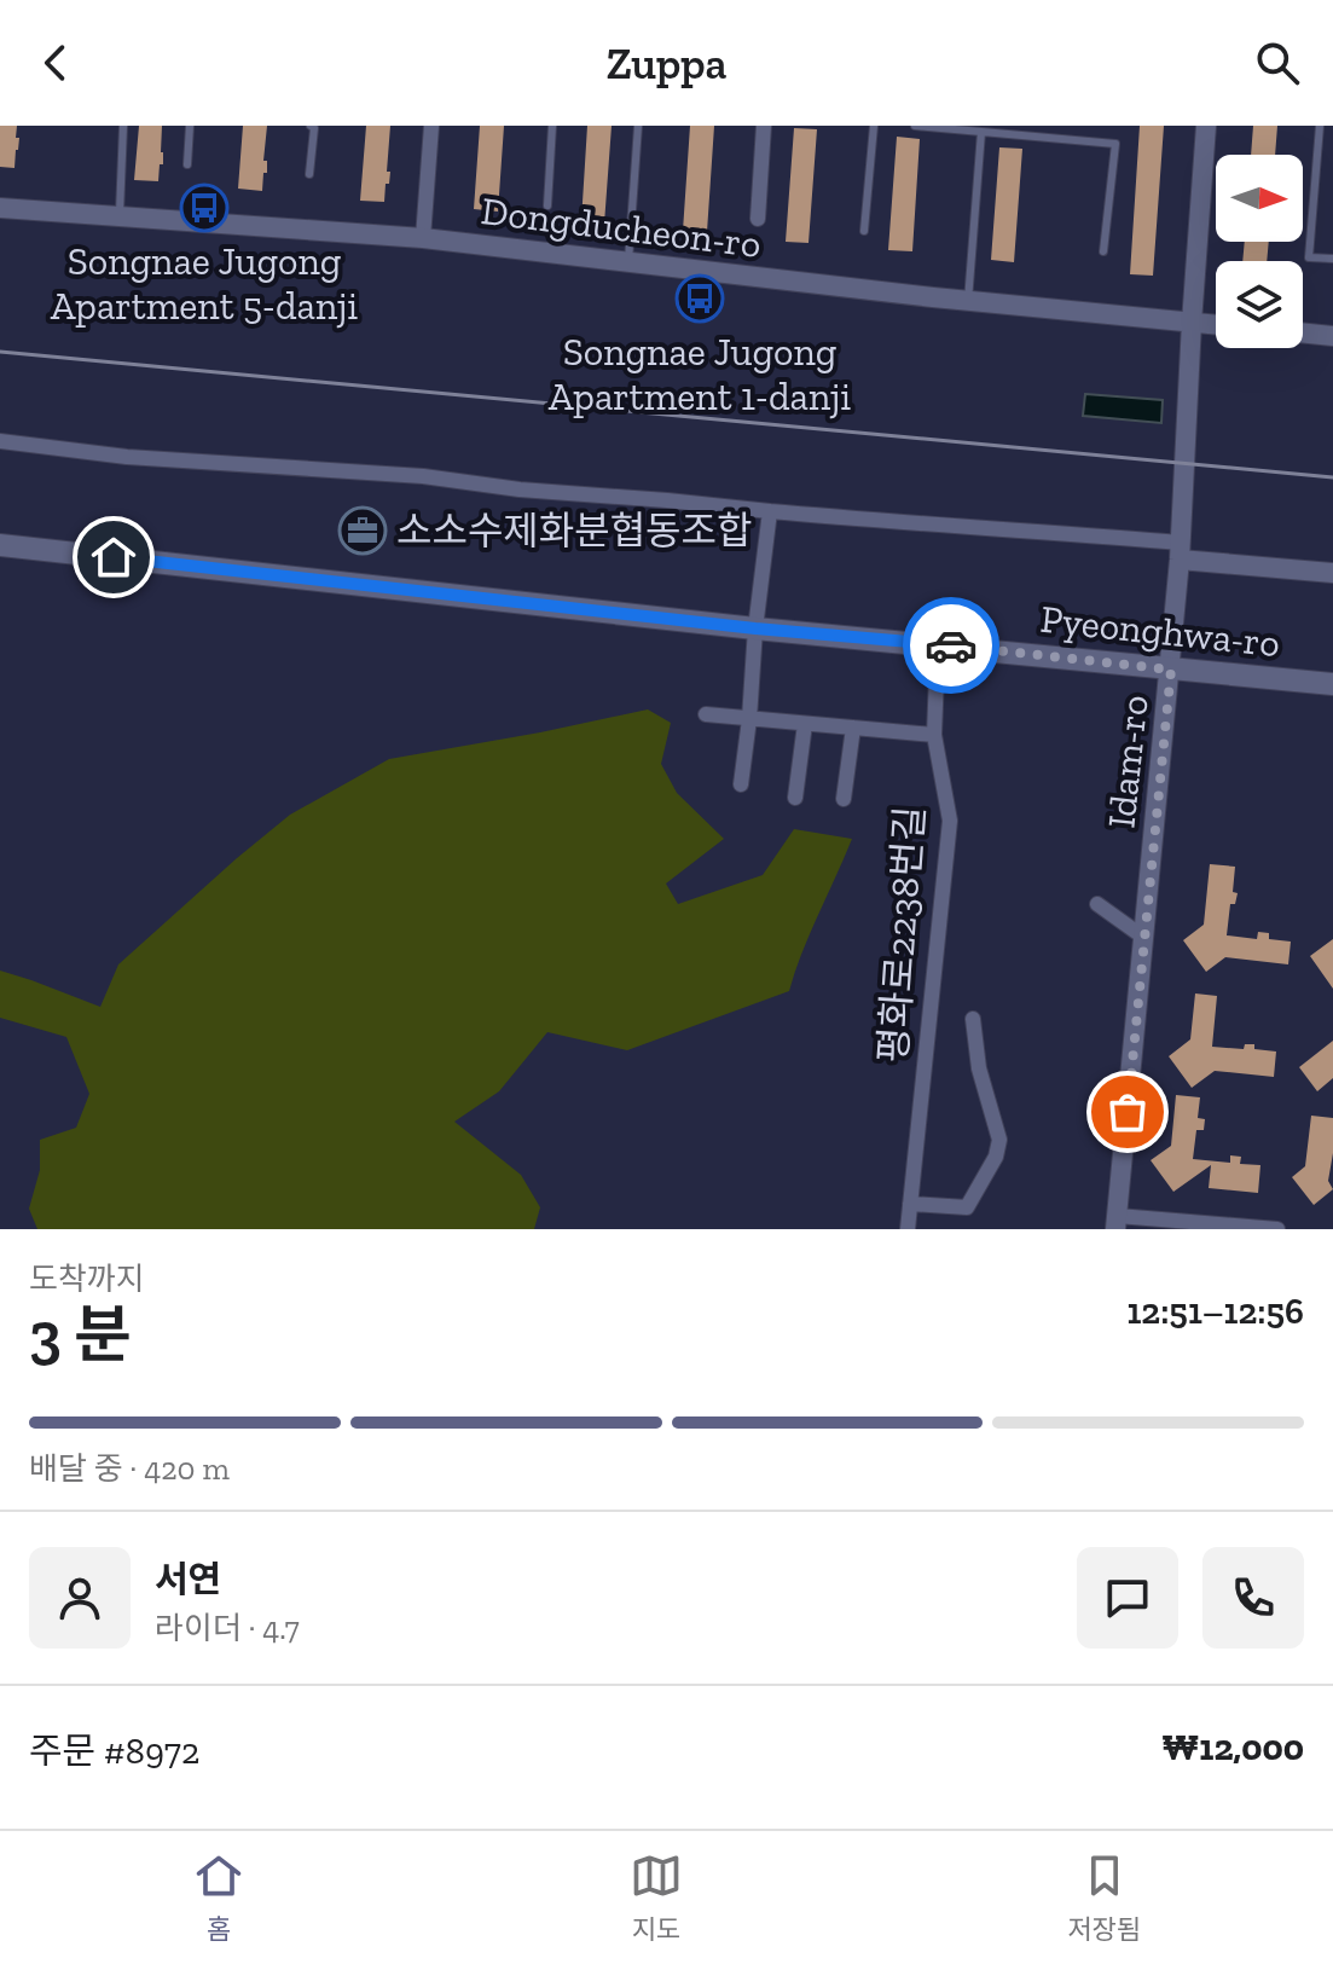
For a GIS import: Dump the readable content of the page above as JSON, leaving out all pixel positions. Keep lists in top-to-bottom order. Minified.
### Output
{"streets":{"main road":["Pyeonghwa-ro"],"street":["Dongducheon-ro","Idam-ro","평화로2238번길"]},"crossings":[["Dongducheon-ro","Idam-ro"],["Pyeonghwa-ro","Idam-ro"],["Pyeonghwa-ro","평화로2238번길"]],"places":{"bus stop":["Songnae Jugong Apartment 5-danji","Songnae Jugong Apartment 1-danji"],"office":["소소수제화분협동조합"]},"north":"right","page":{"header":"Zuppa","heading":["3 분","도착까지","12:51–12:56"],"panel":["서연","라이더 · 4.7","주문 #8972","₩12,000"],"bar":"배달 중 · 420 m","tabs":["홈","지도","저장됨"]}}
